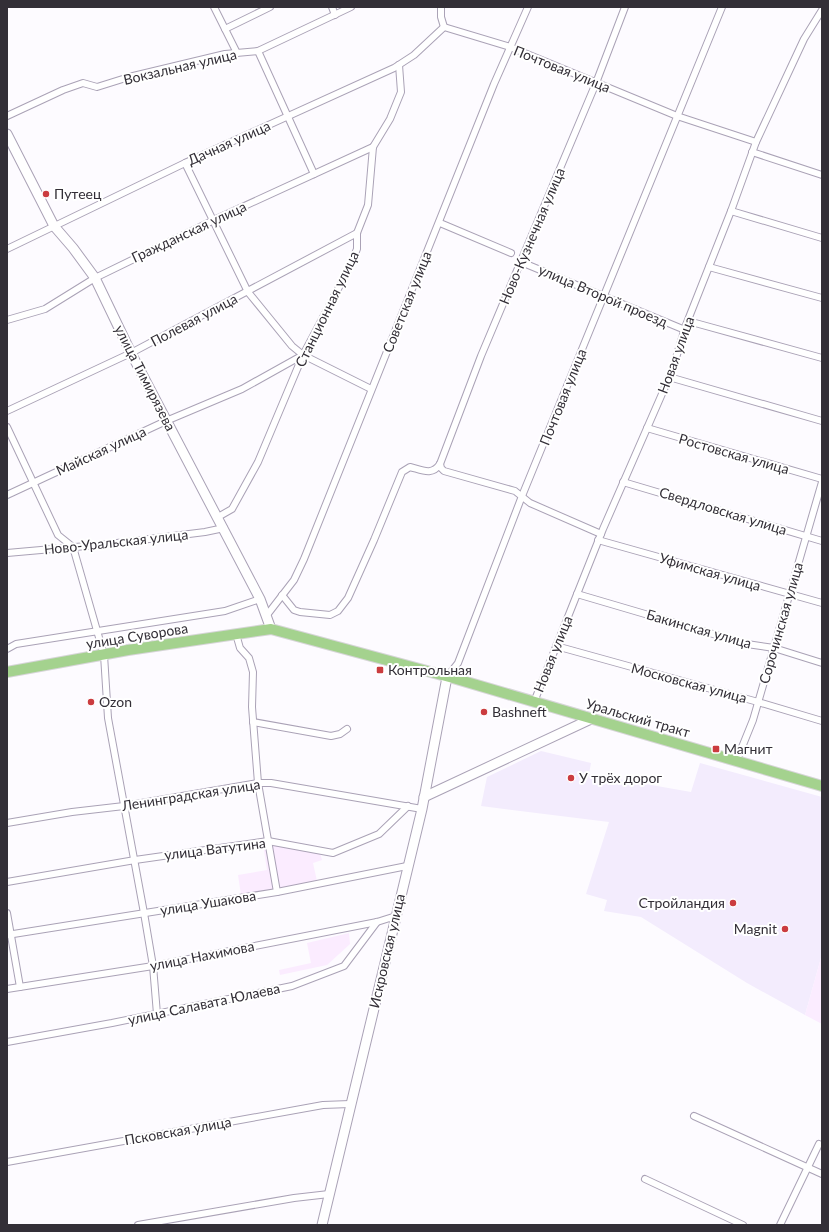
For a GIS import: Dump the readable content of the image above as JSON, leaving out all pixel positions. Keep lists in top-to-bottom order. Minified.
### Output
{"streets":{"main road":["улица Тимирязева","улица Суворова","Уральский тракт","Искровская улица"],"street":["Вокзальная улица","Почтовая улица","Дачная улица","Гражданская улица","Ново-Кузнечная улица","улица Второй проезд","Советская улица","Станционная улица","Полевая улица","Новая улица","Майская улица","Ростовская улица","Свердловская улица","Ново-Уральская улица","Уфимская улица","Сорочинская улица","Бакинская улица","Московская улица","Ленинградская улица","улица Ватутина","улица Ушакова","улица Нахимова","улица Салавата Юлаева","Псковская улица"]},"crossings":[["Почтовая улица","Дачная улица"],["Почтовая улица","Ново-Кузнечная улица"],["Почтовая улица","улица Второй проезд"],["Почтовая улица","Советская улица"],["Почтовая улица","Новая улица"],["Почтовая улица","Уфимская улица"],["Почтовая улица","Уральский тракт"],["Почтовая улица","Искровская улица"],["Дачная улица","Станционная улица"],["Дачная улица","улица Тимирязева"],["Гражданская улица","Станционная улица"],["Гражданская улица","улица Тимирязева"],["Ново-Кузнечная улица","улица Второй проезд"],["Ново-Кузнечная улица","Уфимская улица"],["улица Второй проезд","Новая улица"],["Советская улица","улица Тимирязева"],["Станционная улица","Полевая улица"],["Станционная улица","улица Тимирязева"],["Станционная улица","Майская улица"],["Полевая улица","улица Тимирязева"],["Новая улица","Ростовская улица"],["Новая улица","Свердловская улица"],["Новая улица","Уфимская улица"],["Новая улица","Бакинская улица"],["Новая улица","Московская улица"],["Новая улица","Уральский тракт"],["улица Тимирязева","Майская улица"],["улица Тимирязева","Ново-Уральская улица"],["улица Тимирязева","улица Суворова"],["улица Тимирязева","Уральский тракт"],["Ростовская улица","Сорочинская улица"],["Свердловская улица","Сорочинская улица"],["Уфимская улица","Сорочинская улица"],["Сорочинская улица","Бакинская улица"],["Сорочинская улица","Московская улица"],["Сорочинская улица","Уральский тракт"],["улица Суворова","Уральский тракт"],["Уральский тракт","Искровская улица"],["Ленинградская улица","улица Ватутина"],["Ленинградская улица","Искровская улица"],["улица Ушакова","Искровская улица"],["Искровская улица","улица Нахимова"],["Искровская улица","Псковская улица"],["улица Нахимова","улица Салавата Юлаева"]],"places":{"other":["Путеец","Ozon","Bashneft","У трёх дорог","Стройландия","Magnit"],"transit":["Контрольная","Магнит"]}}
